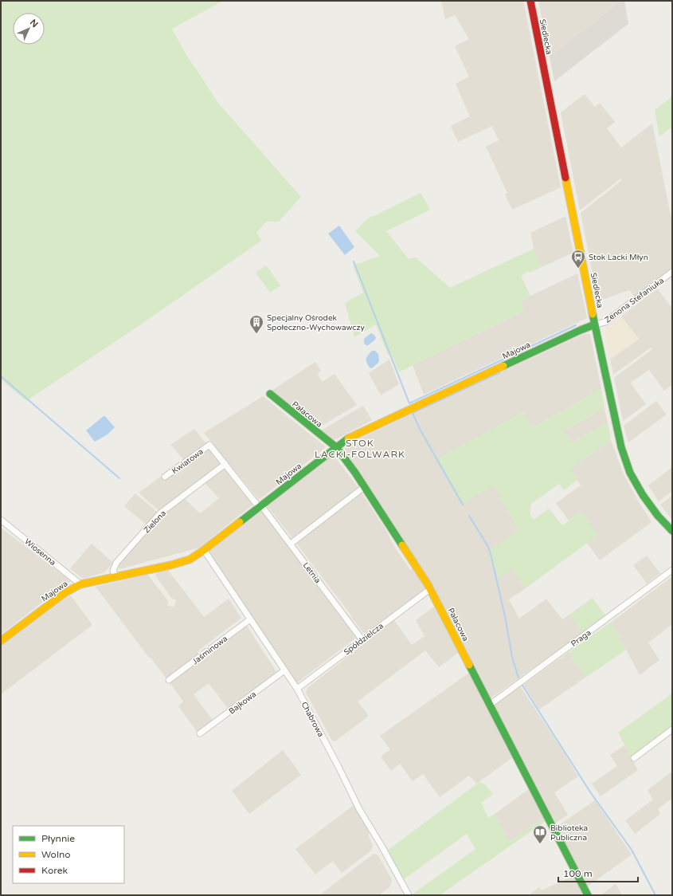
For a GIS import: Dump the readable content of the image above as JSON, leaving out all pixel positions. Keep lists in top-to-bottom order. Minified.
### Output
{"streets":{"street":["Siedlecka","Zenona Stefaniuka","Majowa","Pałacowa","Kwiatowa","Zielona","Wiosenna","Letnia","Praga","Spółdzielcza","Jaśminowa","Bajkowa","Chabrowa"]},"crossings":[["Siedlecka","Zenona Stefaniuka"],["Siedlecka","Majowa"],["Zenona Stefaniuka","Majowa"],["Majowa","Pałacowa"],["Majowa","Zielona"],["Majowa","Wiosenna"],["Majowa","Letnia"],["Majowa","Chabrowa"],["Pałacowa","Praga"],["Pałacowa","Spółdzielcza"],["Kwiatowa","Letnia"],["Zielona","Letnia"],["Letnia","Spółdzielcza"],["Spółdzielcza","Chabrowa"],["Jaśminowa","Chabrowa"],["Bajkowa","Chabrowa"]],"districts":["STOK LACKI-FOLWARK"],"places":{"bus stop":["Stok Lacki Młyn"],"building":["Specjalny Ośrodek Społeczno-Wychowawczy"],"library":["Biblioteka Publiczna"]},"legend":["Płynnie","Wolno","Korek"],"scale_bar":"100 m","north":"top right"}
